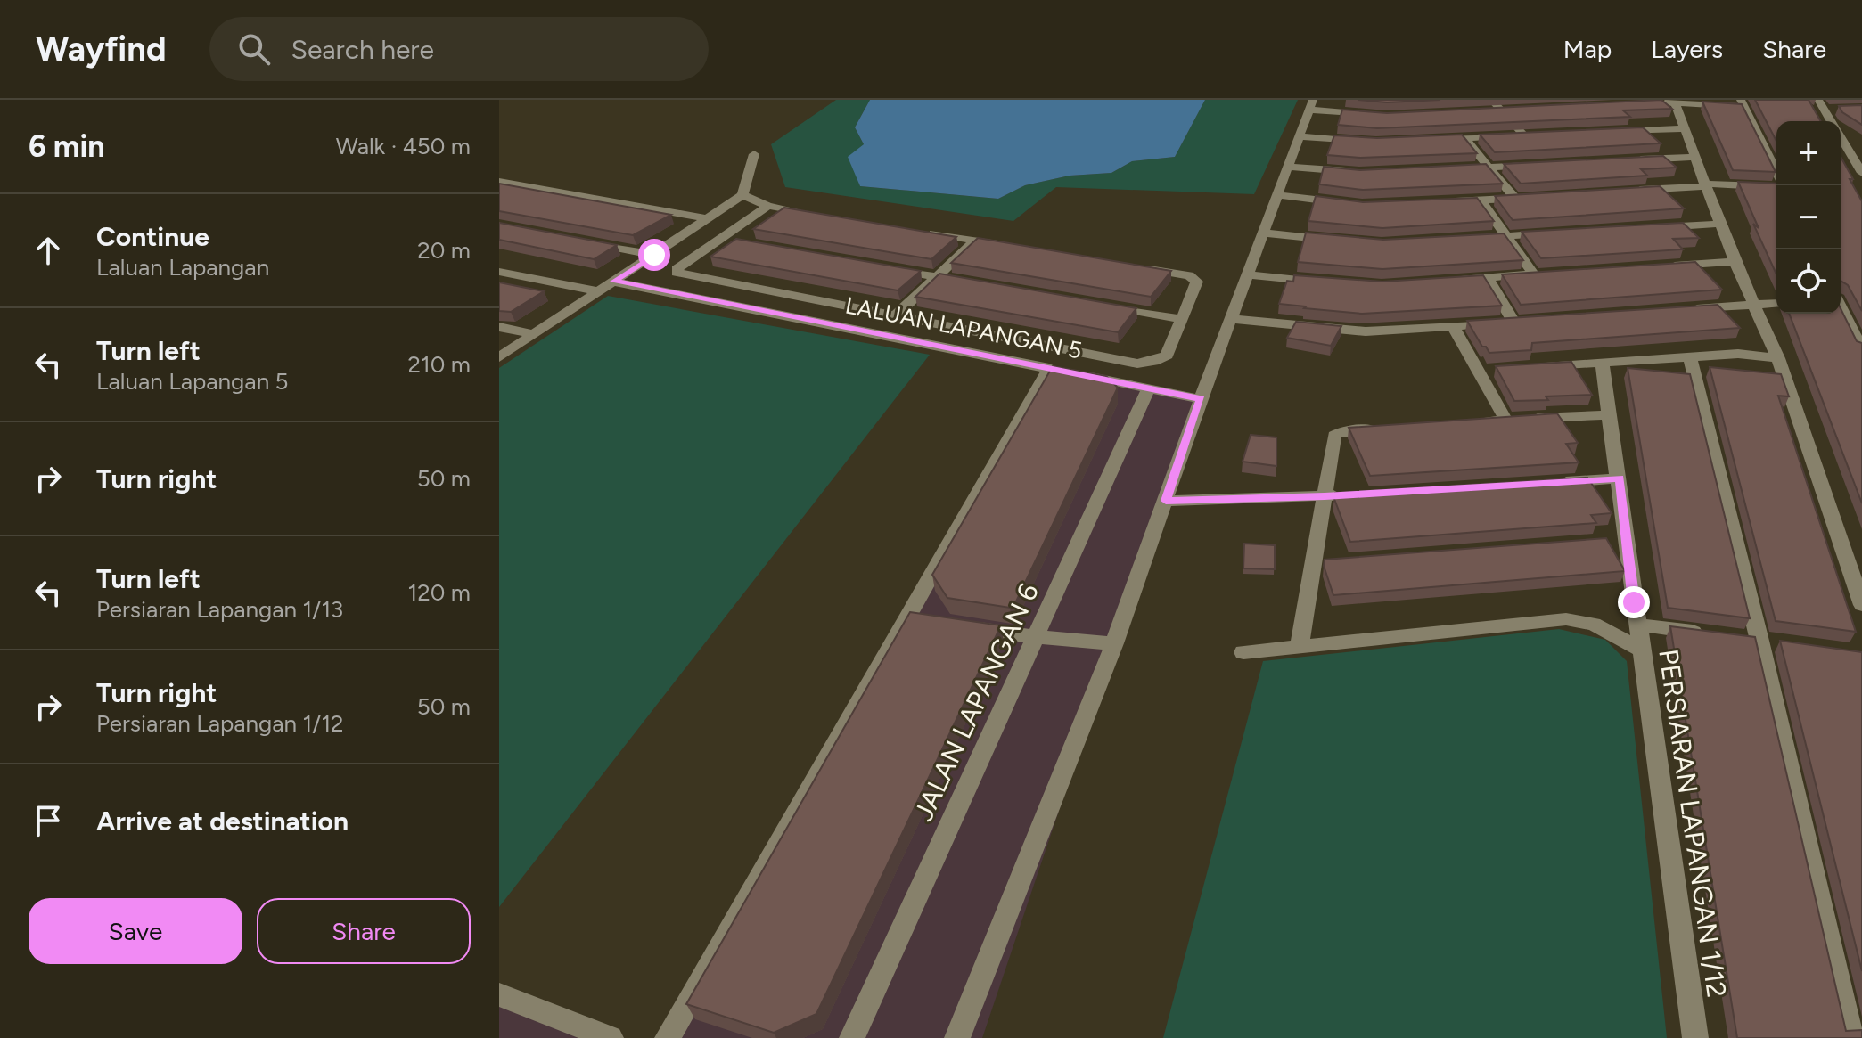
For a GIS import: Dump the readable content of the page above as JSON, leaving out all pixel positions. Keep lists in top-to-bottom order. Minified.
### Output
{"streets":{"street":["LALUAN LAPANGAN 5","JALAN LAPANGAN 6","PERSIARAN LAPANGAN 1/12"]},"crossings":[["LALUAN LAPANGAN 5","JALAN LAPANGAN 6"]],"page":{"header":"Wayfind","search":"Search here","nav":["Map","Layers","Share"],"heading":["6 min","Walk · 450 m"],"map_buttons":["+","−"],"list":[["Continue","Laluan Lapangan","20 m"],["Turn left","Laluan Lapangan 5","210 m"],["Turn right","50 m"],["Turn left","Persiaran Lapangan 1/13","120 m"],["Turn right","Persiaran Lapangan 1/12","50 m"],"Arrive at destination"],"buttons":["Save","Share"]}}
